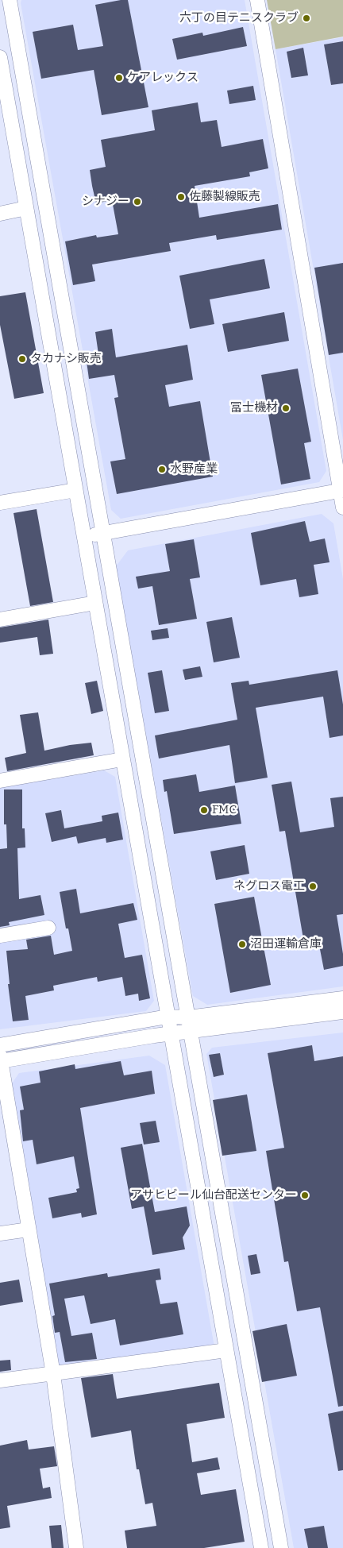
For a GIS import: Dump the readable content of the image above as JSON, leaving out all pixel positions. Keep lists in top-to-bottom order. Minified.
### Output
{"places":["六丁の目テニスクラブ","ケアレックス","佐藤製線販売","シナジー","タカナシ販売","冨士機材","水野産業","FMC","ネグロス電工","沼田運輸倉庫","アサヒビール仙台配送センター"]}
